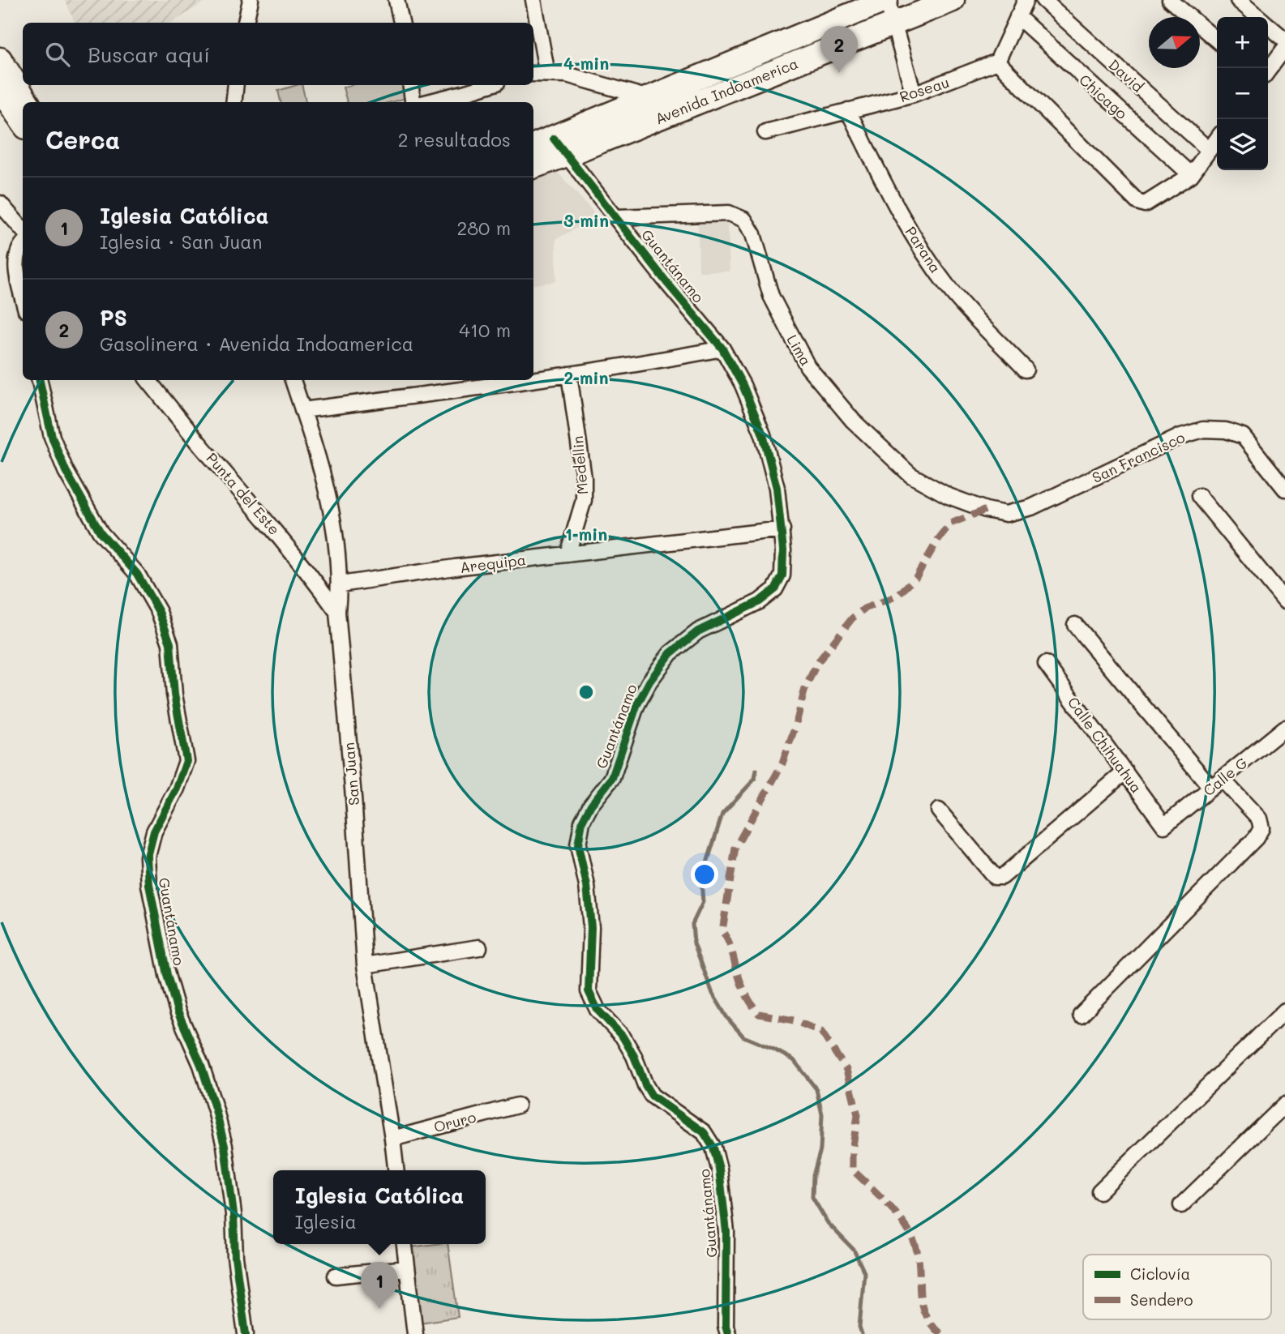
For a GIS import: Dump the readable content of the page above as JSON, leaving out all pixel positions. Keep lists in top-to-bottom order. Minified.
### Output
{"streets":{"main road":["Avenida Indoamerica"],"street":["David","Roseau","Chicago","Parana","Guantánamo","Lima","San Francisco","Medellin","Punta del Este","Arequipa","Calle Chihuahua","San Juan","Calle G","Oruro"]},"crossings":[["Roseau","Parana"],["Avenida Indoamerica","Guantánamo"],["Guantánamo","Lima"],["Guantánamo","Arequipa"],["Lima","San Francisco"],["Medellin","Arequipa"],["Punta del Este","San Juan"],["Arequipa","San Juan"],["Calle Chihuahua","Calle G"],["San Juan","Oruro"]],"legend":["Ciclovía","Sendero"],"north":"right","page":{"map_buttons":["+","−"],"search":"Buscar aquí","pins":["2","1"],"heading":["Cerca","2 resultados"],"list":[{"mark":"1","name":"Iglesia Católica","note":"Iglesia · San Juan","value":"280 m"},{"mark":"2","name":"PS","note":"Gasolinera · Avenida Indoamerica","value":"410 m"}],"popup":["Iglesia Católica","Iglesia"]},"rings":["4 min","3 min","2 min","1 min"]}
